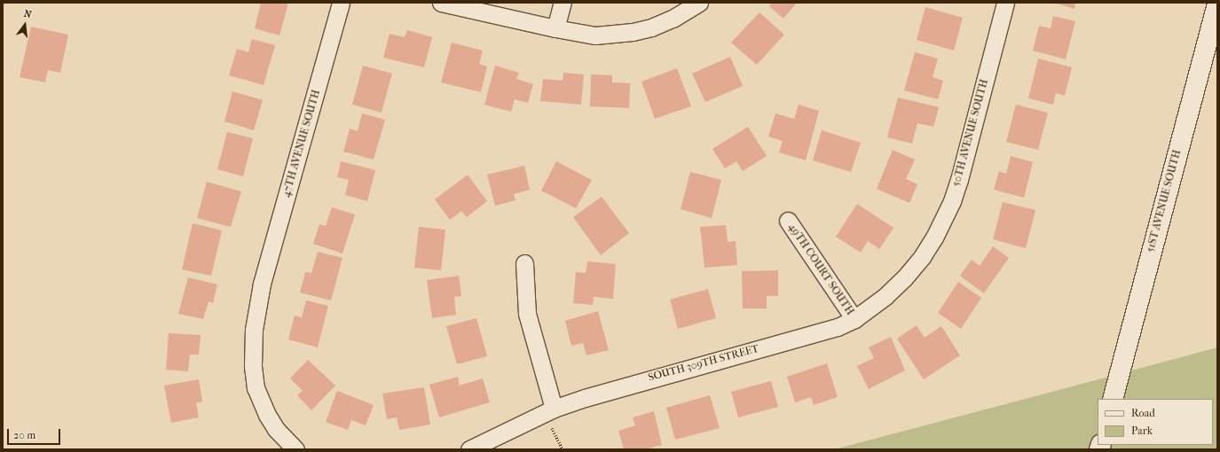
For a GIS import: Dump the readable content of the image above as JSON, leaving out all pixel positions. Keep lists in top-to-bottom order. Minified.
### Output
{"streets":{"main road":["51ST AVENUE SOUTH"],"street":["50TH AVENUE SOUTH","47TH AVENUE SOUTH","49TH COURT SOUTH","SOUTH 309TH STREET"]},"crossings":[["50TH AVENUE SOUTH","SOUTH 309TH STREET"],["49TH COURT SOUTH","SOUTH 309TH STREET"]],"legend":["Road","Park"],"scale_bar":"20 m","north":"top"}
